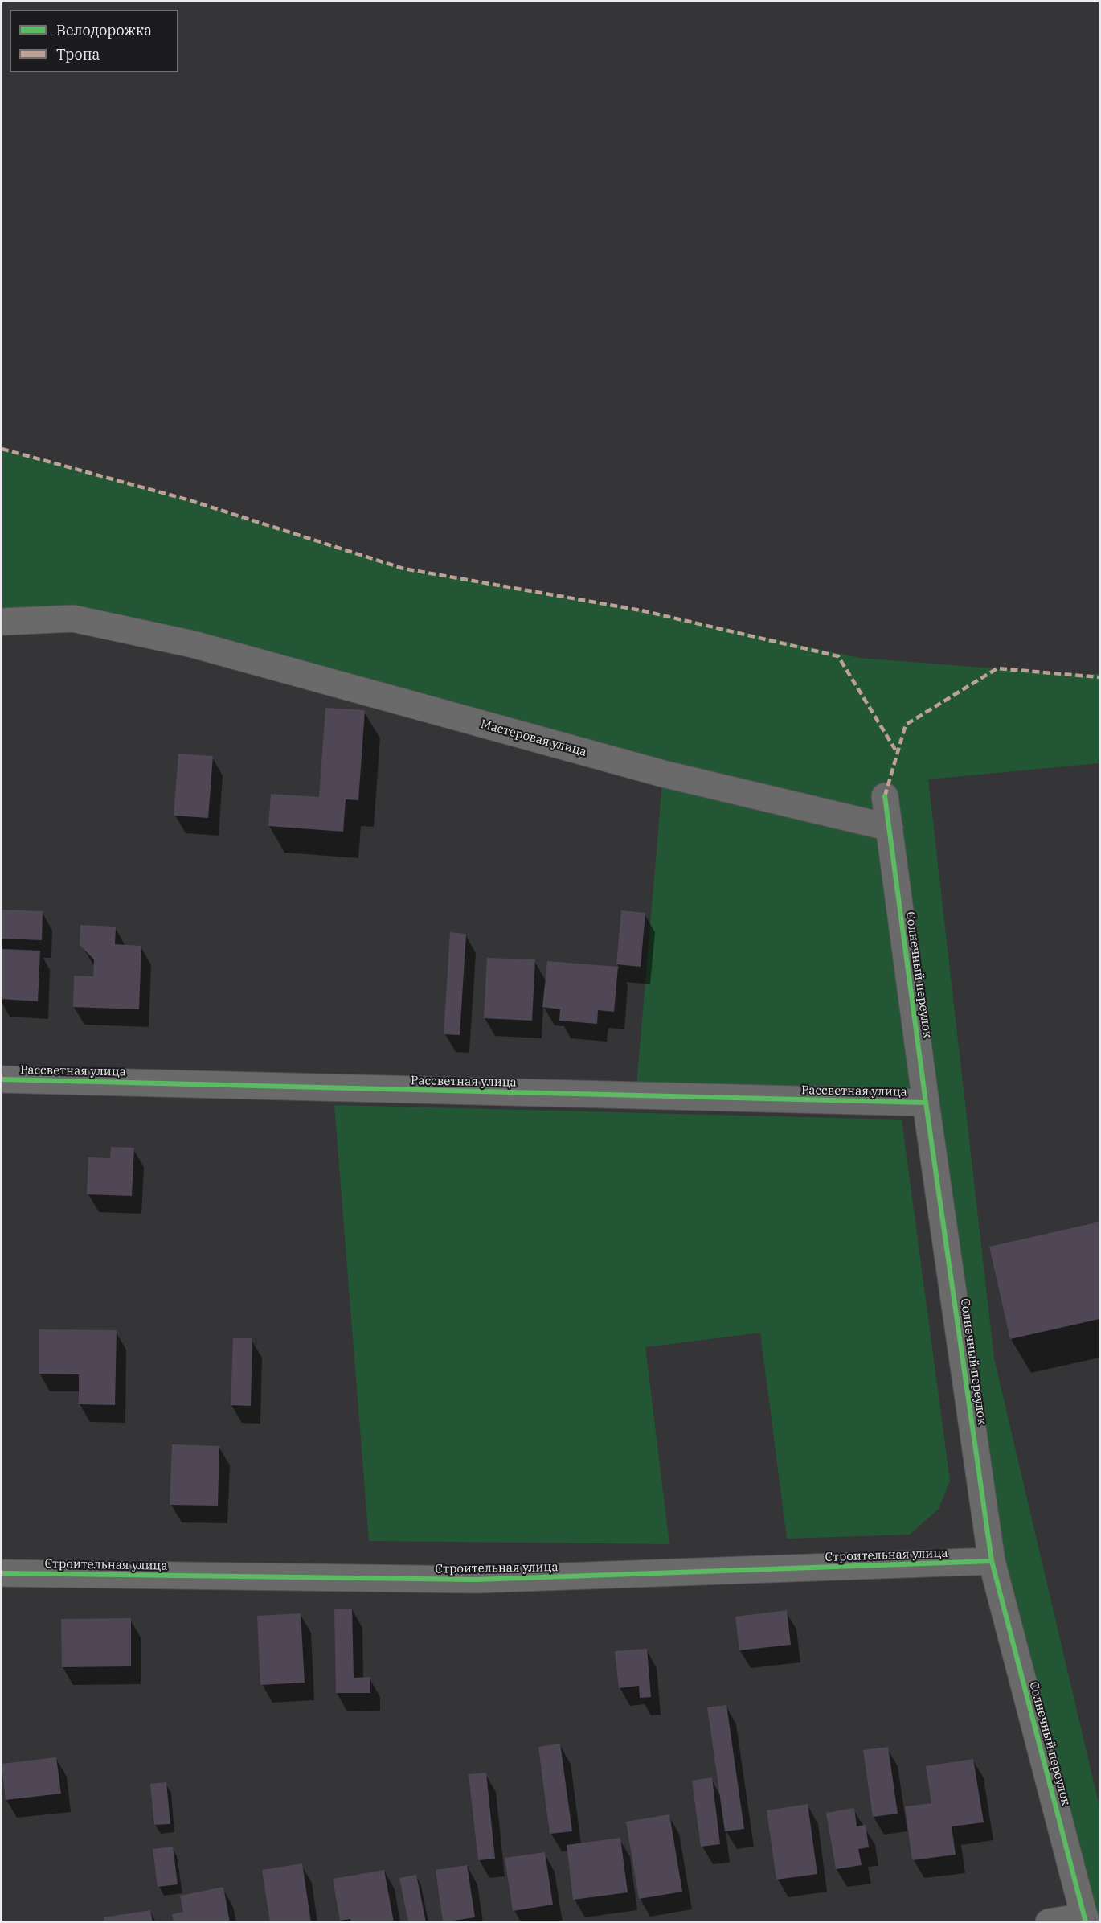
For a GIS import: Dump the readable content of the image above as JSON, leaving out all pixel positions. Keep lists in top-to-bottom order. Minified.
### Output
{"streets":{"street":["Мастеровая улица","Солнечный переулок","Рассветная улица","Строительная улица"]},"crossings":[["Мастеровая улица","Солнечный переулок"],["Солнечный переулок","Рассветная улица"],["Солнечный переулок","Строительная улица"]],"legend":["Велодорожка","Тропа"]}
